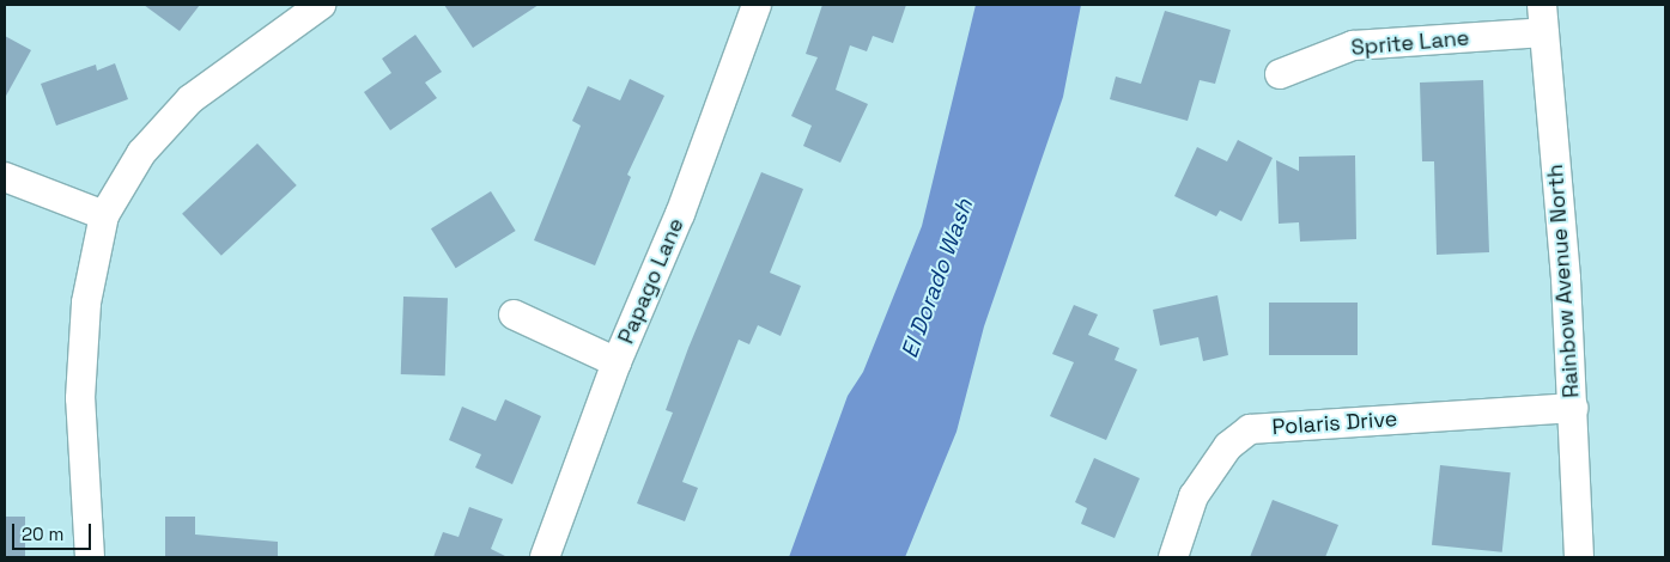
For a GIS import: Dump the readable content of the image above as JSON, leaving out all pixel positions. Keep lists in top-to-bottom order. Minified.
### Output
{"streets":{"street":["Sprite Lane","Papago Lane","Rainbow Avenue North","Polaris Drive"]},"crossings":[["Sprite Lane","Rainbow Avenue North"],["Rainbow Avenue North","Polaris Drive"]],"water":["El Dorado Wash"],"scale_bar":"20 m"}
